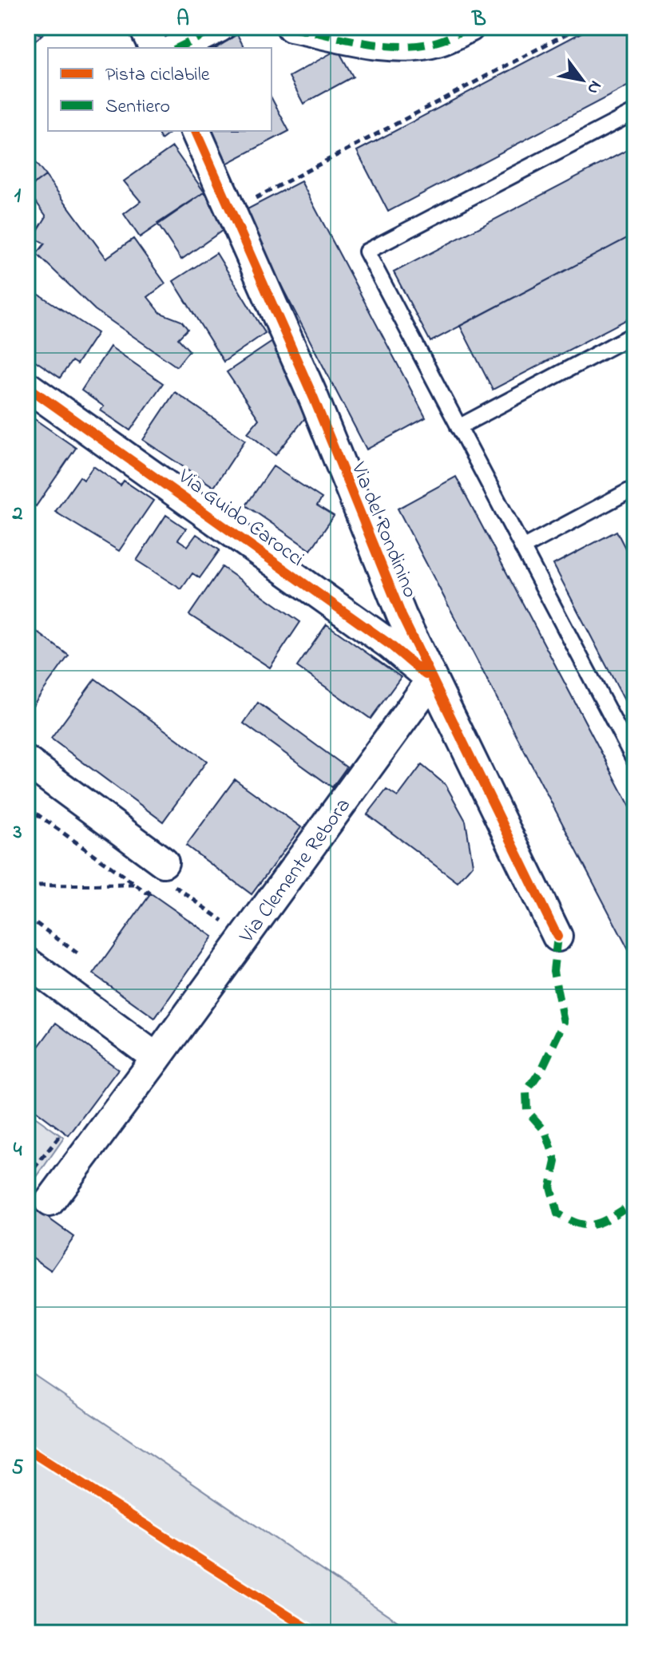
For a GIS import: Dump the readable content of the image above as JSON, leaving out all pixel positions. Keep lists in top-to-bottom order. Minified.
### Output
{"streets":{"street":["Via Guido Carocci","Via del Rondinino","Via Clemente Rebora"]},"crossings":[["Via Guido Carocci","Via del Rondinino"],["Via Guido Carocci","Via Clemente Rebora"],["Via del Rondinino","Via Clemente Rebora"]],"legend":["Pista ciclabile","Sentiero"],"north":"bottom right","grid":{"columns":["A","B"],"rows":["1","2","3","4","5"]}}
